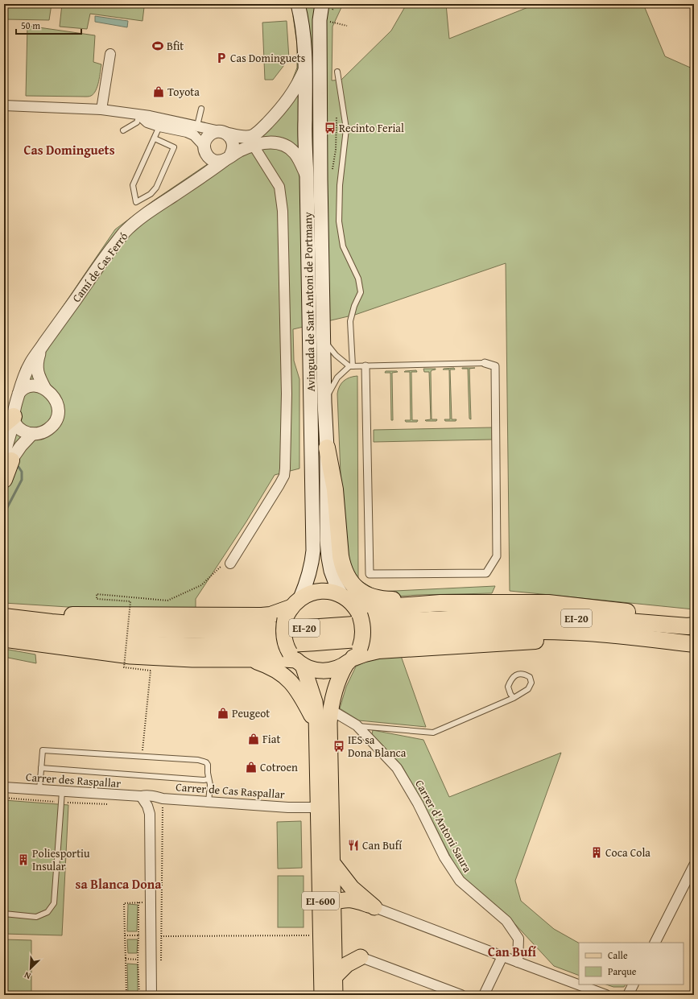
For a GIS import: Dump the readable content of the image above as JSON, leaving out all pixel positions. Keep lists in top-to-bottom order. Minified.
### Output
{"streets":{"highway":["EI-20"],"main road":["Avinguda de Sant Antoni de Portmany","EI-600"],"street":["Camí de Cas Ferró","Carrer des Raspallar","Carrer de Cas Raspallar","Carrer d'Antoni Saura"]},"crossings":[["Camí de Cas Ferró","Avinguda de Sant Antoni de Portmany"],["Avinguda de Sant Antoni de Portmany","EI-600"],["Carrer des Raspallar","Carrer de Cas Raspallar"],["Carrer de Cas Raspallar","EI-600"],["Carrer d'Antoni Saura","EI-600"]],"districts":["Cas Dominguets","sa Blanca Dona","Can Bufí"],"places":{"sports":["Bfit"],"parking":["Cas Dominguets"],"shop":["Toyota","Peugeot","Fiat","Cotroen"],"bus stop":["Recinto Ferial","IES sa Dona Blanca"],"restaurant":["Can Bufí"],"building":["Coca Cola","Poliesportiu Insular"]},"legend":["Calle","Parque"],"scale_bar":"50 m","north":"bottom left"}
